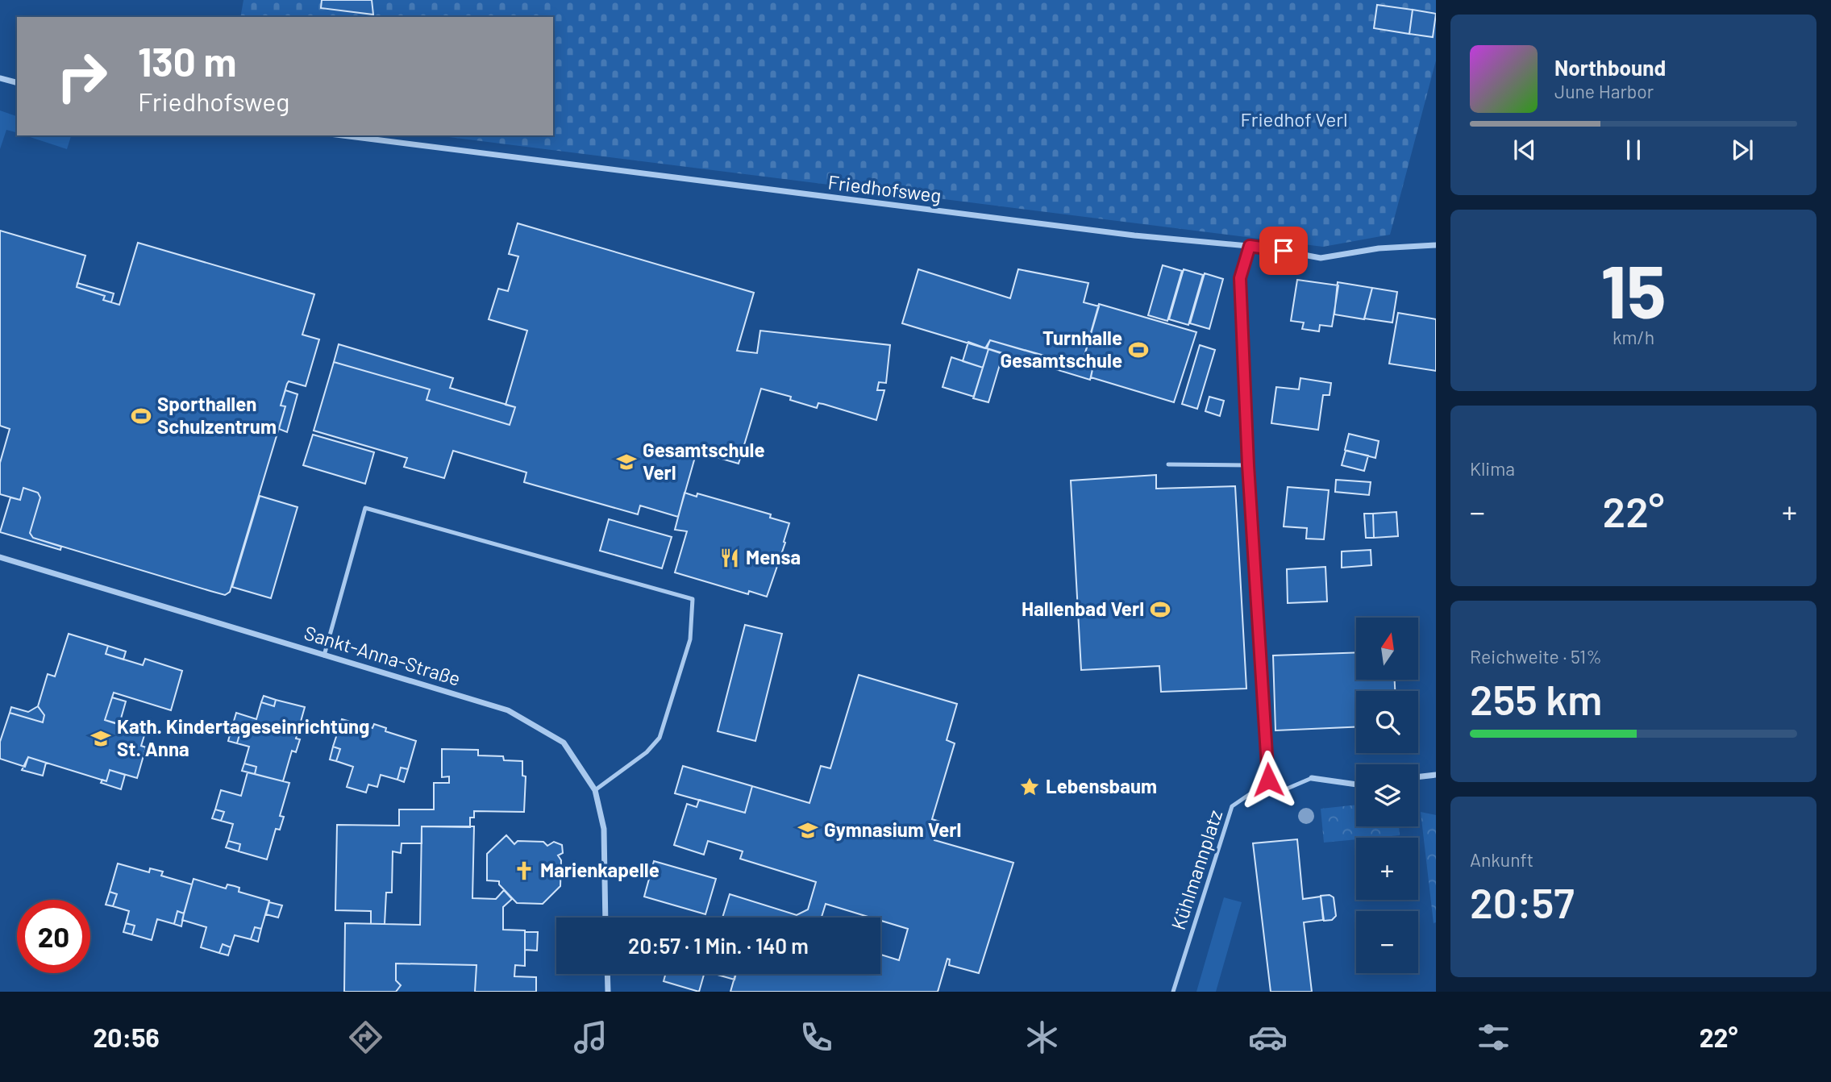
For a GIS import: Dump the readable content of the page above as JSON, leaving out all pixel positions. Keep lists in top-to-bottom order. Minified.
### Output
{"streets":{"street":["Friedhofsweg","Sankt-Anna-Straße"],"lane":["Kühlmannplatz"]},"parks":["Friedhof Verl"],"places":{"sports":["Turnhalle Gesamtschule","Sporthallen Schulzentrum","Hallenbad Verl"],"school or university":["Gesamtschule Verl","Kath. Kindertageseinrichtung St. Anna","Gymnasium Verl"],"restaurant":["Mensa"],"place":["Lebensbaum"],"church":["Marienkapelle"]},"north":"top","page":{"turn":["130 m","Friedhofsweg"],"song":["Northbound","June Harbor"],"tile":[["15","km/h"],"Klima",["Reichweite · 51%","255 km"],["Ankunft","20:57"]],"heat":["−","22°","+"],"map_buttons":["+","−"],"limit":"20","trip":"20:57 · 1 Min. · 140 m","tabs":["20:56","22°"]}}
